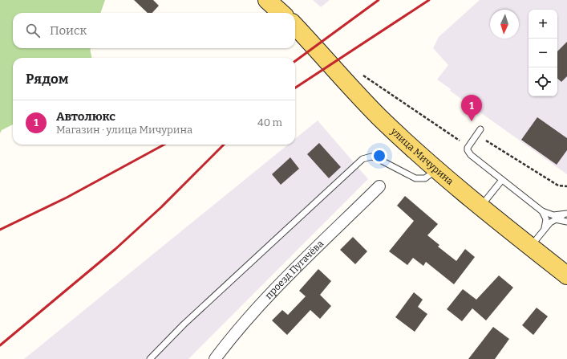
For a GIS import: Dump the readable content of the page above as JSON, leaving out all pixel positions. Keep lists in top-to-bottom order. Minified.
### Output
{"streets":{"main road":["улица Мичурина"],"street":["проезд Пугачёва"]},"north":"bottom","page":{"map_buttons":["+","−"],"search":"Поиск","heading":"Рядом","pins":"1","list":[{"mark":"1","name":"Автолюкс","note":"Магазин · улица Мичурина","value":"40 m"}]}}
